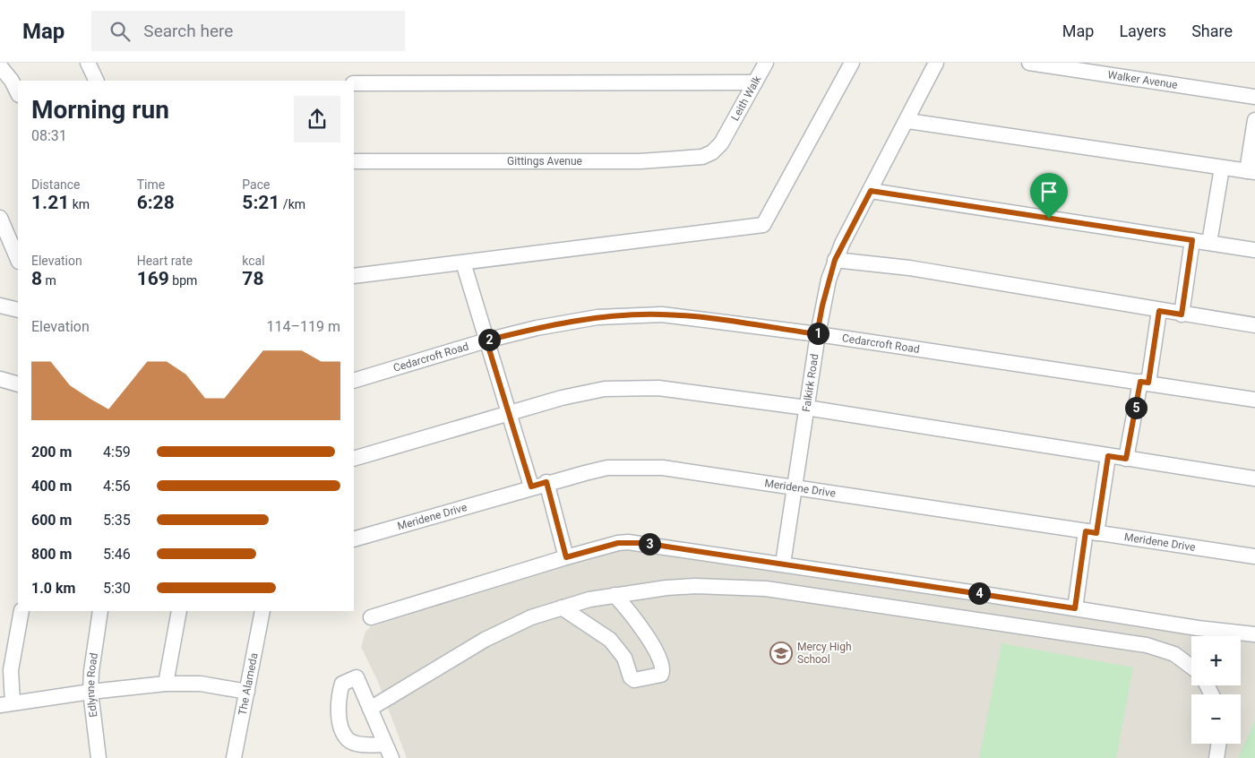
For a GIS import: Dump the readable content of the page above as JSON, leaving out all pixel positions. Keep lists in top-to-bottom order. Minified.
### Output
{"streets":{"street":["Walker Avenue","Leith Walk","Gittings Avenue","Cedarcroft Road","Falkirk Road","Meridene Drive","Edlynne Road","The Alameda"]},"crossings":[["Leith Walk","Gittings Avenue"],["Cedarcroft Road","Falkirk Road"],["Falkirk Road","Meridene Drive"]],"places":{"school or university":["Mercy High School"]},"page":{"header":"Map","search":"Search here","nav":["Map","Layers","Share"],"heading":["Morning run","08:31"],"stats":[["Distance","1.21 km"],["Time","6:28"],["Pace","5:21 /km"],["Elevation","8 m"],["Heart rate","169 bpm"],["kcal","78"]],"chart":["Elevation","114–119 m"],"pins":["1","2","5","3","4"],"list":[{"name":"200 m","note":"4:59"},{"name":"400 m","note":"4:56"},{"name":"600 m","note":"5:35"},{"name":"800 m","note":"5:46"},{"name":"1.0 km","note":"5:30"}],"map_buttons":["+","−"]}}
